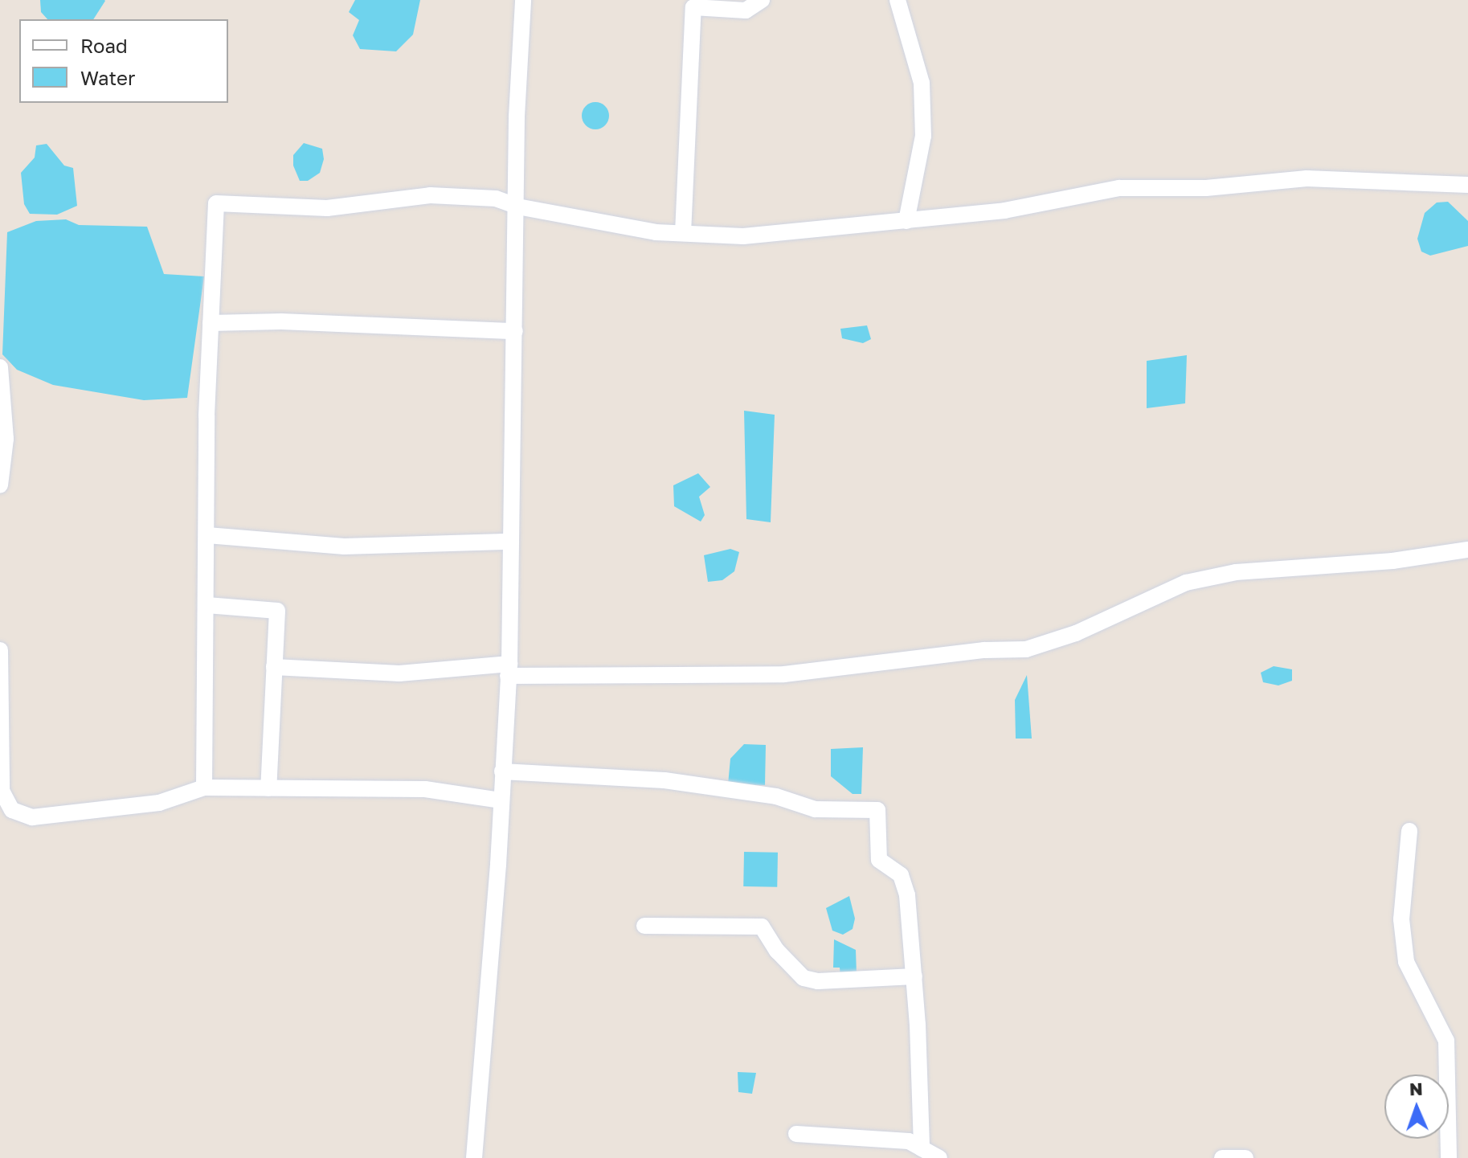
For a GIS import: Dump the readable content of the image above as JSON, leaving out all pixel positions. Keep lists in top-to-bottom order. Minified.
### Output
{"legend":["Road","Water"],"north":"top"}
